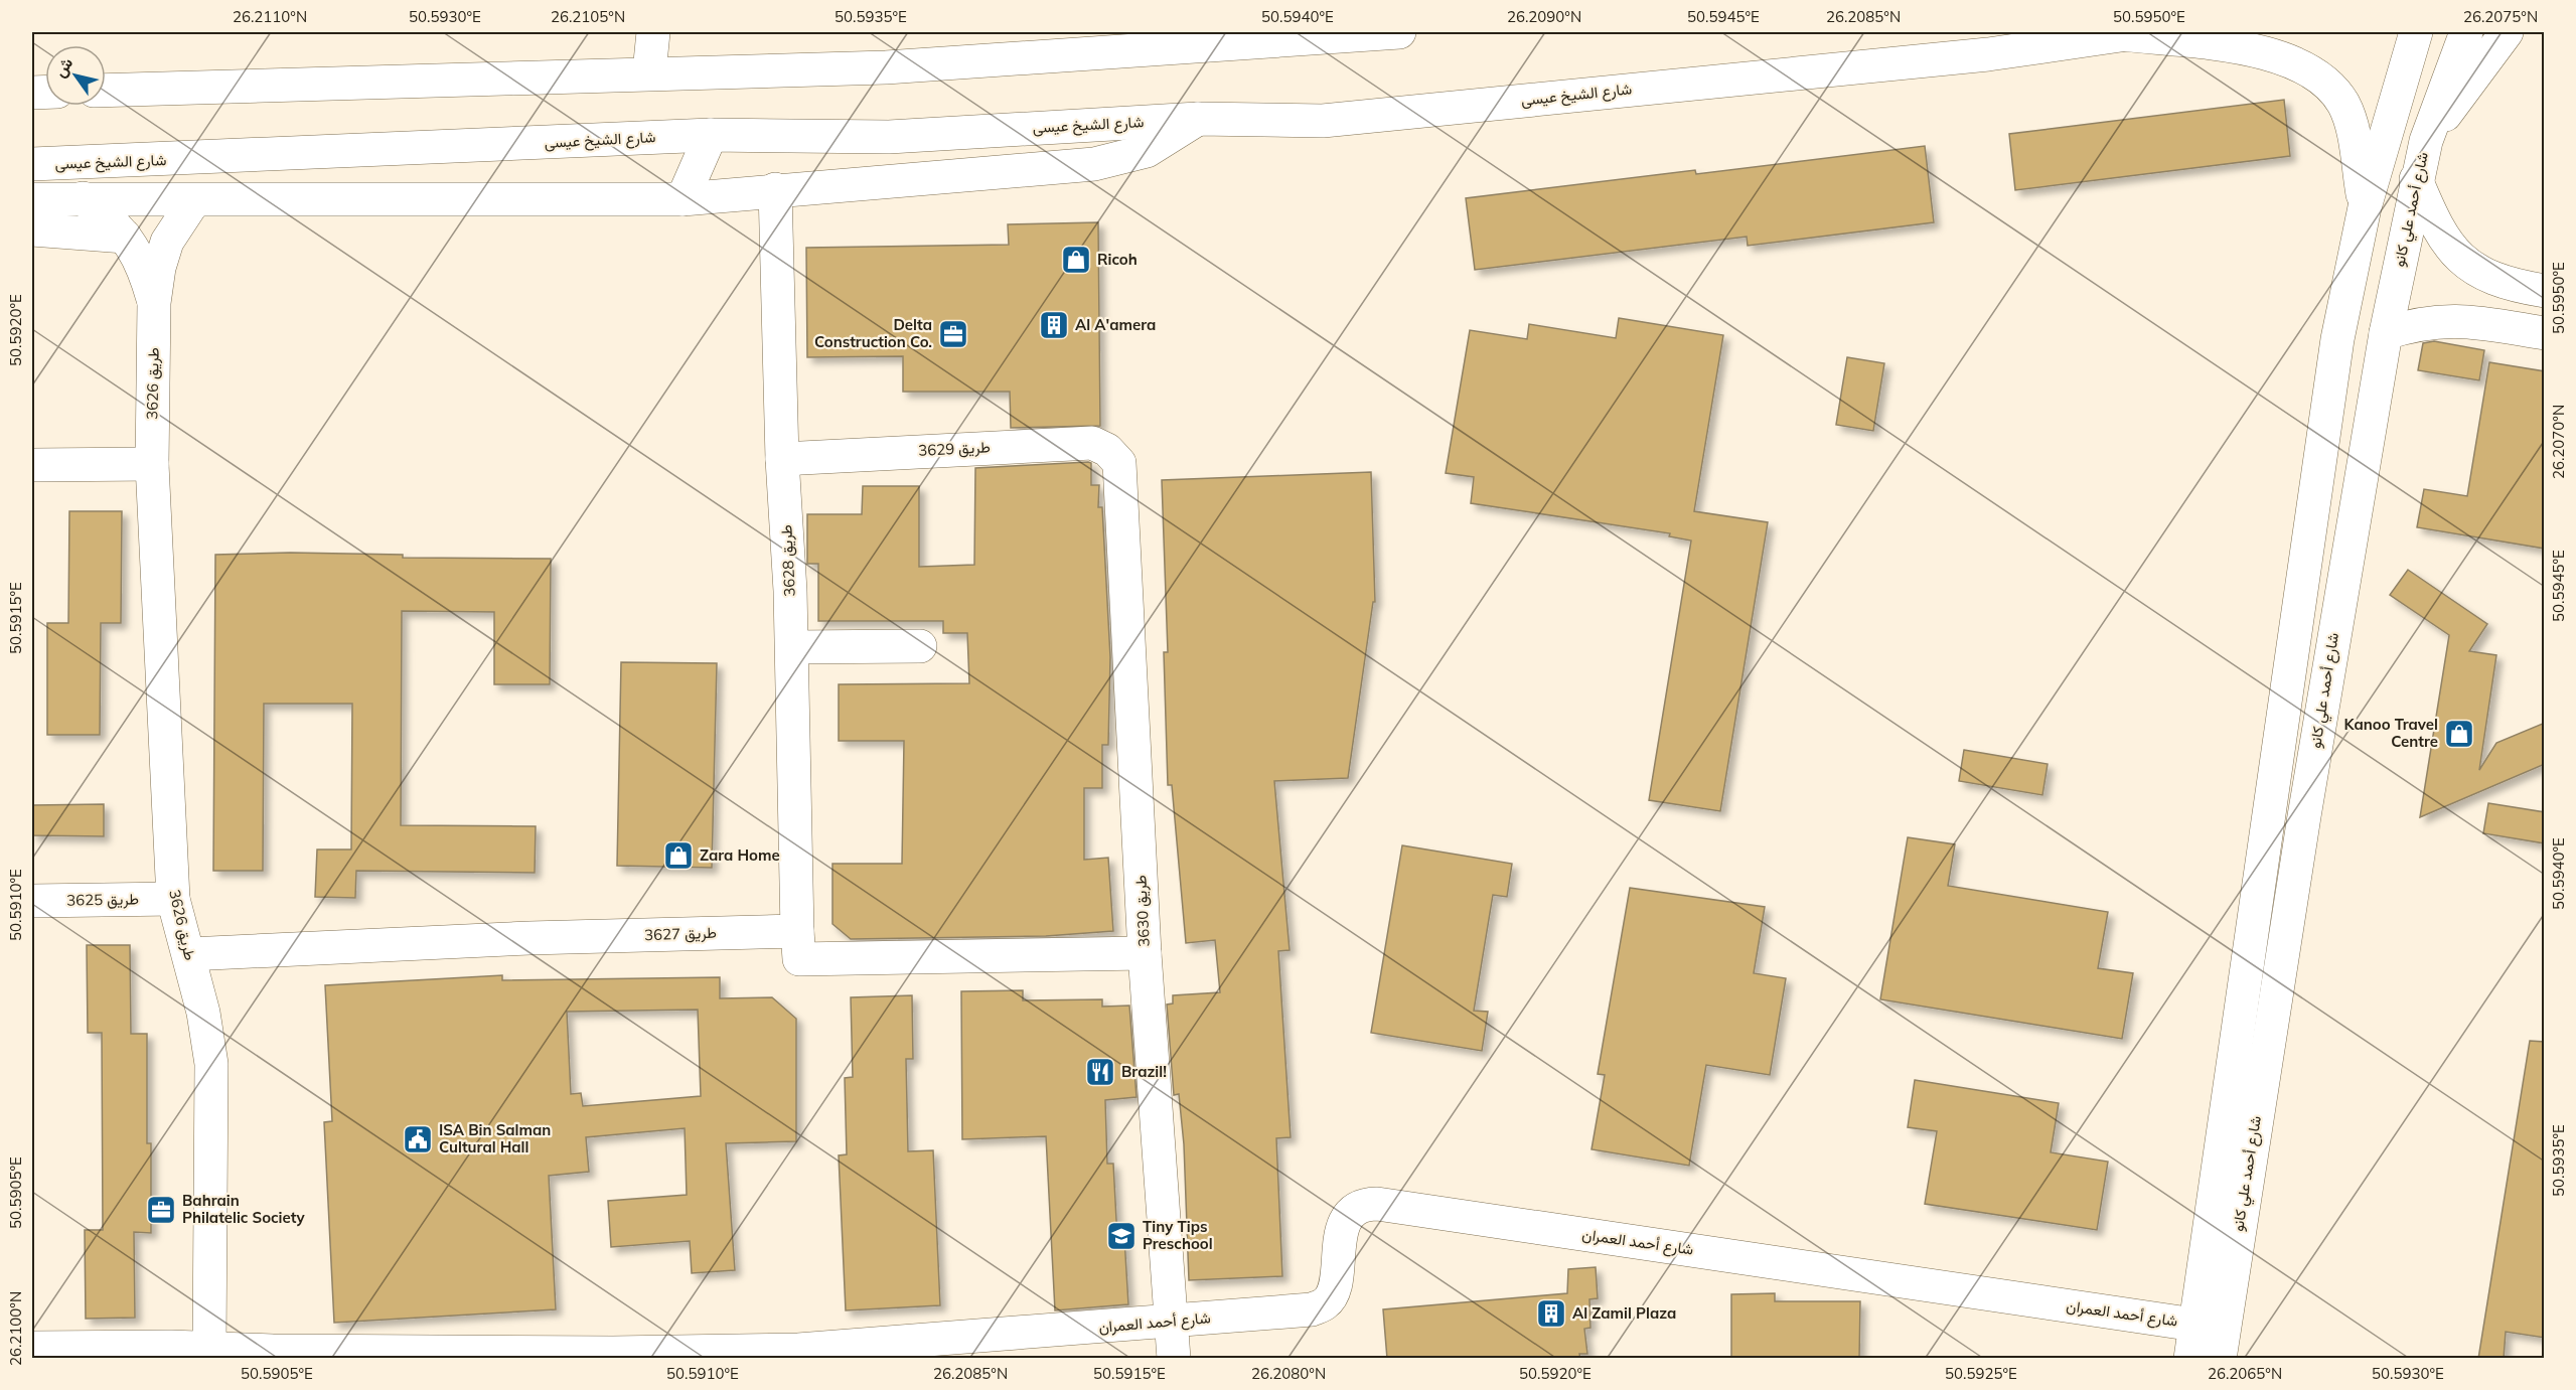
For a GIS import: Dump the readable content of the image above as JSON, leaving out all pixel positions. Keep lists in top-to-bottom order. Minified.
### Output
{"streets":{"street":["شارع الشيخ عيسى","شارع أحمد علي كانو","طريق 3626","طريق 3629","طريق 3628","طريق 3625","طريق 3630","طريق 3627","شارع أحمد العمران"]},"crossings":[["شارع الشيخ عيسى","شارع أحمد علي كانو"],["شارع أحمد علي كانو","شارع أحمد العمران"],["طريق 3626","طريق 3625"],["طريق 3626","طريق 3627"],["طريق 3626","شارع أحمد العمران"],["طريق 3629","طريق 3628"],["طريق 3629","طريق 3630"],["طريق 3628","طريق 3627"],["طريق 3630","شارع أحمد العمران"]],"places":{"shop":["Ricoh","Kanoo Travel Centre","Zara Home"],"building":["Al A'amera","Al Zamil Plaza"],"office":["Delta Construction Co.","Bahrain Philatelic Society"],"restaurant":["Brazil!"],"public building":["ISA Bin Salman Cultural Hall"],"school or university":["Tiny Tips Preschool"]},"north":"top left","coordinates":["26.2110°N","50.5930°E","26.2105°N","50.5935°E","50.5940°E","26.2090°N","50.5945°E","26.2085°N","50.5950°E","26.2075°N","50.5920°E","26.2070°N","50.5915°E","50.5910°E","50.5905°E","26.2100°N","26.2080°N","50.5925°E","26.2065°N"]}
